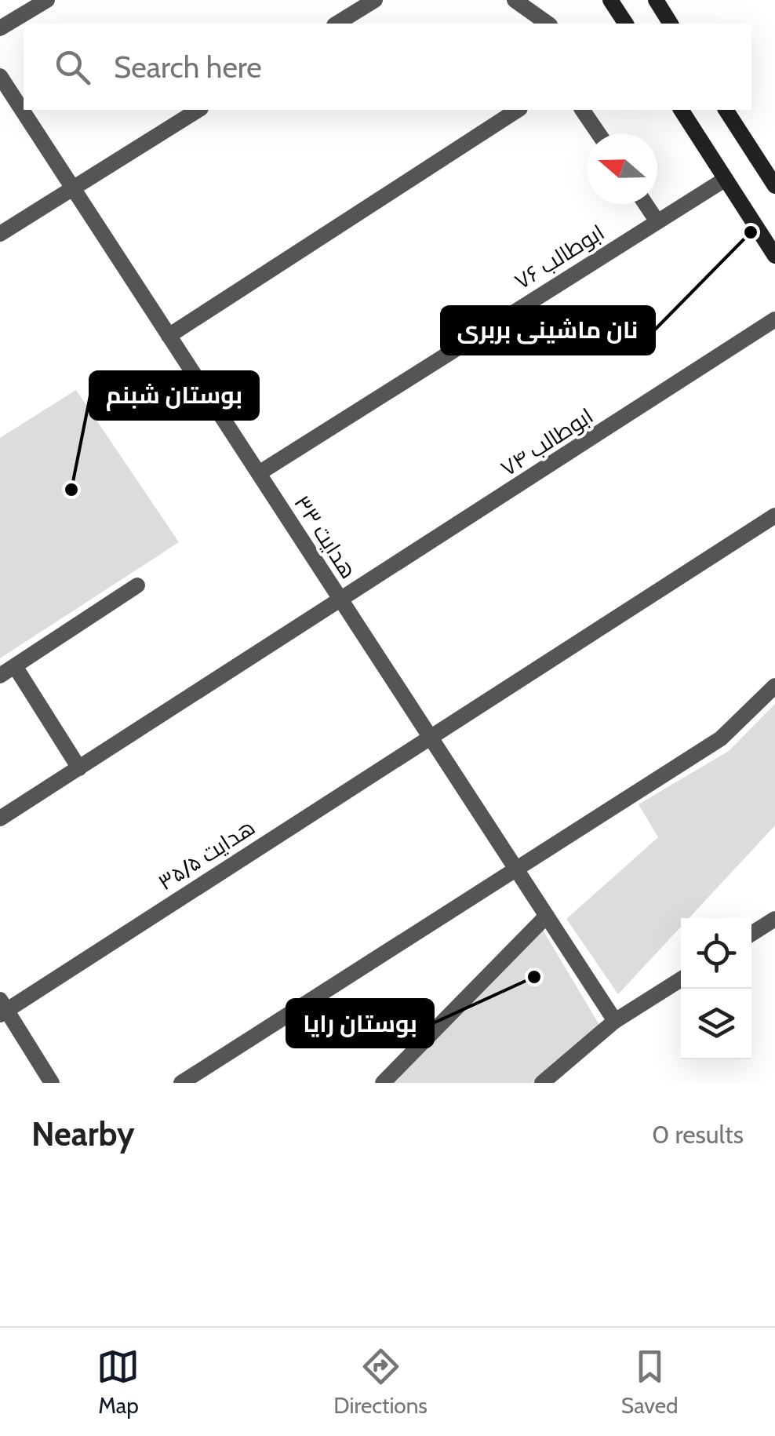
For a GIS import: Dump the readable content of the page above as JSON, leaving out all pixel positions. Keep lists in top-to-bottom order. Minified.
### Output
{"streets":{"street":["ابوطالب ۷۶","ابوطالب ۷۴","هدایت ۳۳","هدایت ۳۵/۵"]},"crossings":[["ابوطالب ۷۶","هدایت ۳۳"],["ابوطالب ۷۴","هدایت ۳۳"],["هدایت ۳۳","هدایت ۳۵/۵"]],"places":["نان ماشینی بربری","بوستان شبنم","بوستان رایا"],"north":"left","page":{"search":"Search here","heading":["Nearby","0 results"],"nav":["Map","Directions","Saved"]}}
